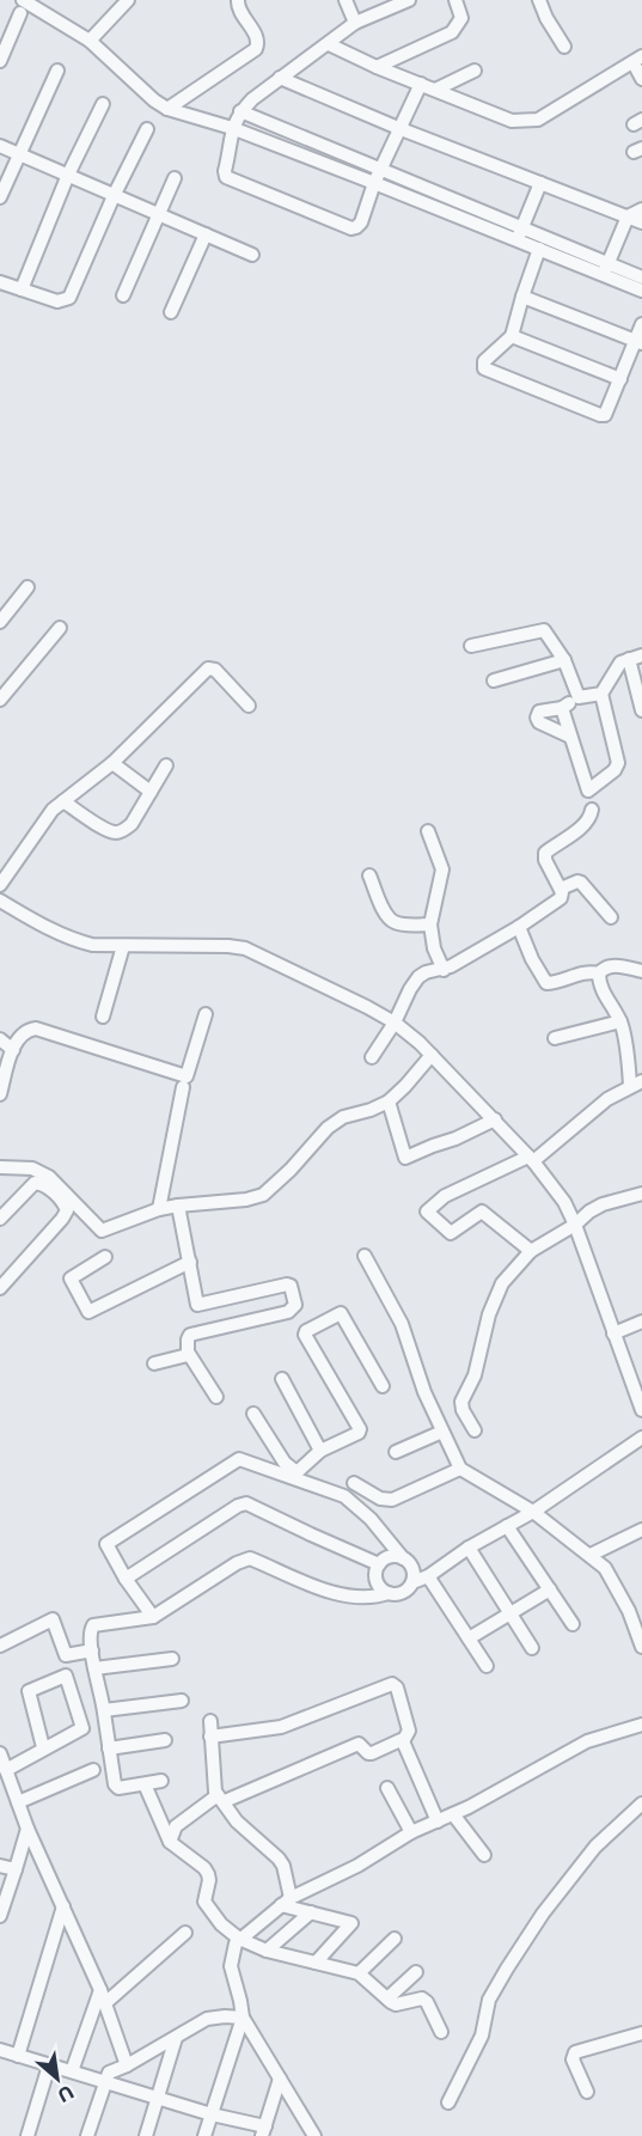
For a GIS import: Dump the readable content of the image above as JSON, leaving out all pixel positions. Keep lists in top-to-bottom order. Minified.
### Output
{"north":"bottom right"}
